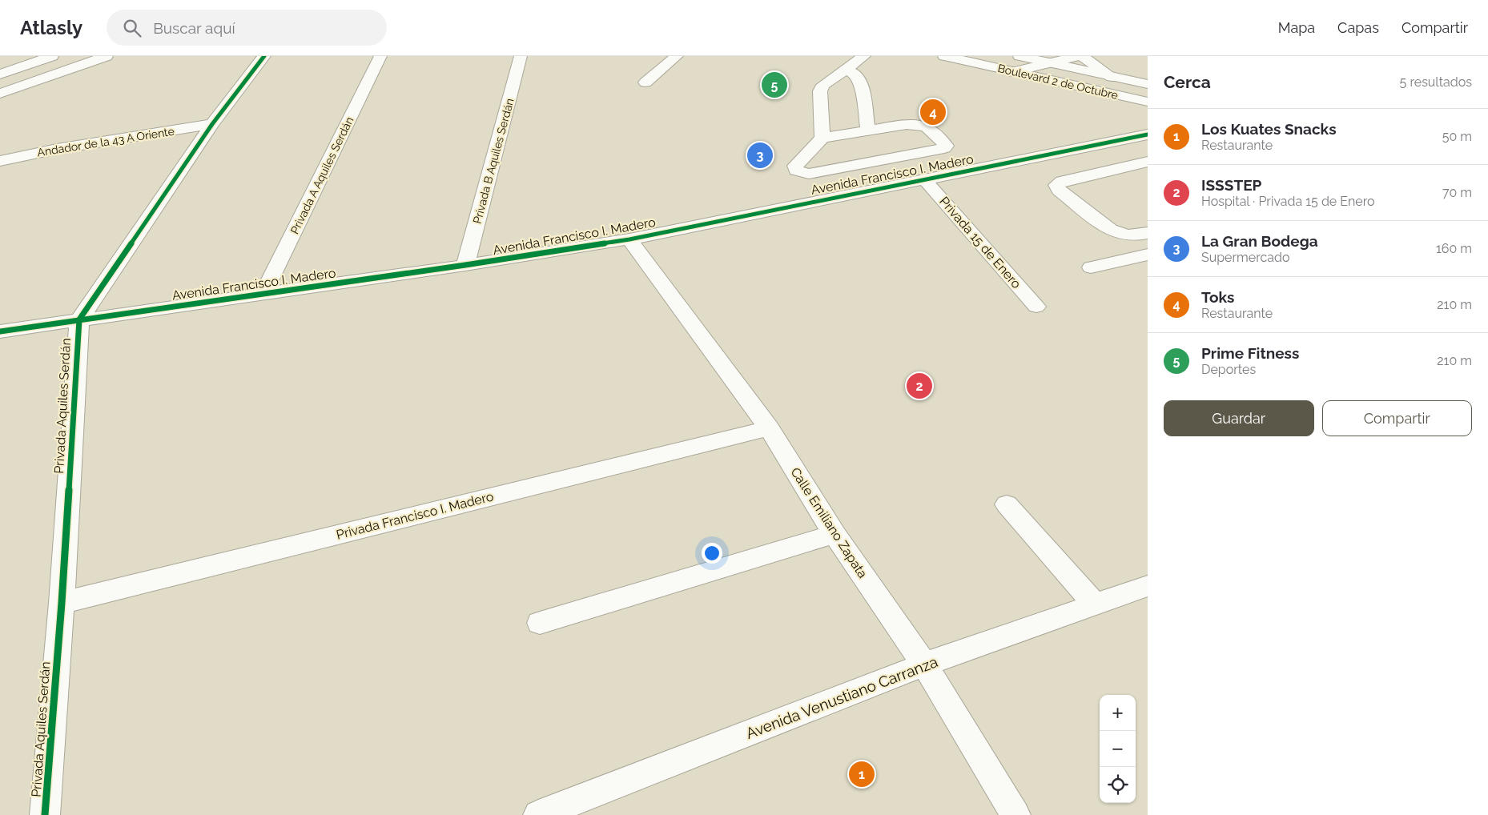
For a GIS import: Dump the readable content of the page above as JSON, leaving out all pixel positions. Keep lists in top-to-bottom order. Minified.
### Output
{"streets":{"street":["Boulevard 2 de Octubre","Andador de la 43 A Oriente","Privada B Aquiles Serdán","Avenida Francisco I. Madero","Privada A Aquiles Serdán","Privada 15 de Enero","Privada Aquiles Serdán","Privada Francisco I. Madero","Calle Emiliano Zapata","Avenida Venustiano Carranza"]},"crossings":[["Andador de la 43 A Oriente","Privada Aquiles Serdán"],["Privada B Aquiles Serdán","Avenida Francisco I. Madero"],["Avenida Francisco I. Madero","Privada A Aquiles Serdán"],["Avenida Francisco I. Madero","Privada 15 de Enero"],["Avenida Francisco I. Madero","Privada Aquiles Serdán"],["Avenida Francisco I. Madero","Calle Emiliano Zapata"],["Privada Aquiles Serdán","Privada Francisco I. Madero"],["Privada Francisco I. Madero","Calle Emiliano Zapata"],["Calle Emiliano Zapata","Avenida Venustiano Carranza"]],"page":{"header":"Atlasly","search":"Buscar aquí","nav":["Mapa","Capas","Compartir"],"heading":["Cerca","5 resultados"],"pins":["5","4","3","2","1"],"list":[{"mark":"1","name":"Los Kuates Snacks","note":"Restaurante","value":"50 m"},{"mark":"2","name":"ISSSTEP","note":"Hospital · Privada 15 de Enero","value":"70 m"},{"mark":"3","name":"La Gran Bodega","note":"Supermercado","value":"160 m"},{"mark":"4","name":"Toks","note":"Restaurante","value":"210 m"},{"mark":"5","name":"Prime Fitness","note":"Deportes","value":"210 m"}],"buttons":["Guardar","Compartir"],"map_buttons":["+","−"]}}
